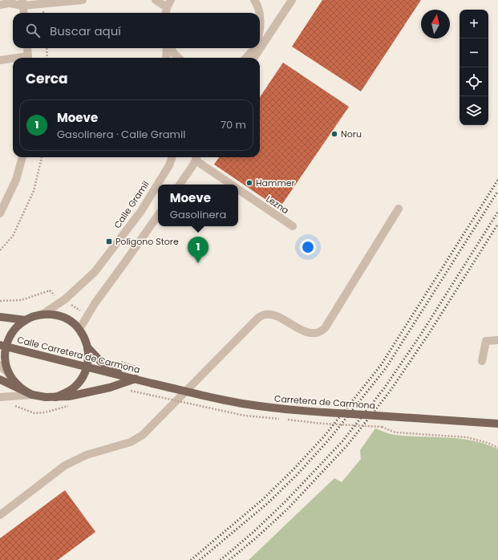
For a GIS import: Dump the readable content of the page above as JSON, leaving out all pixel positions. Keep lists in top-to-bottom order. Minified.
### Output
{"streets":{"main road":["Calle Carretera de Carmona","Carretera de Carmona"],"street":["Calle Gramil","Lezna"]},"crossings":[["Calle Carretera de Carmona","Carretera de Carmona"]],"places":{"other":["Noru","Hammer"],"transit":["Polígono Store"]},"north":"top","page":{"map_buttons":["+","−"],"search":"Buscar aquí","heading":"Cerca","list":[{"mark":"1","name":"Moeve","note":"Gasolinera · Calle Gramil","value":"70 m"}],"popup":["Moeve","Gasolinera"],"pins":"1"}}
